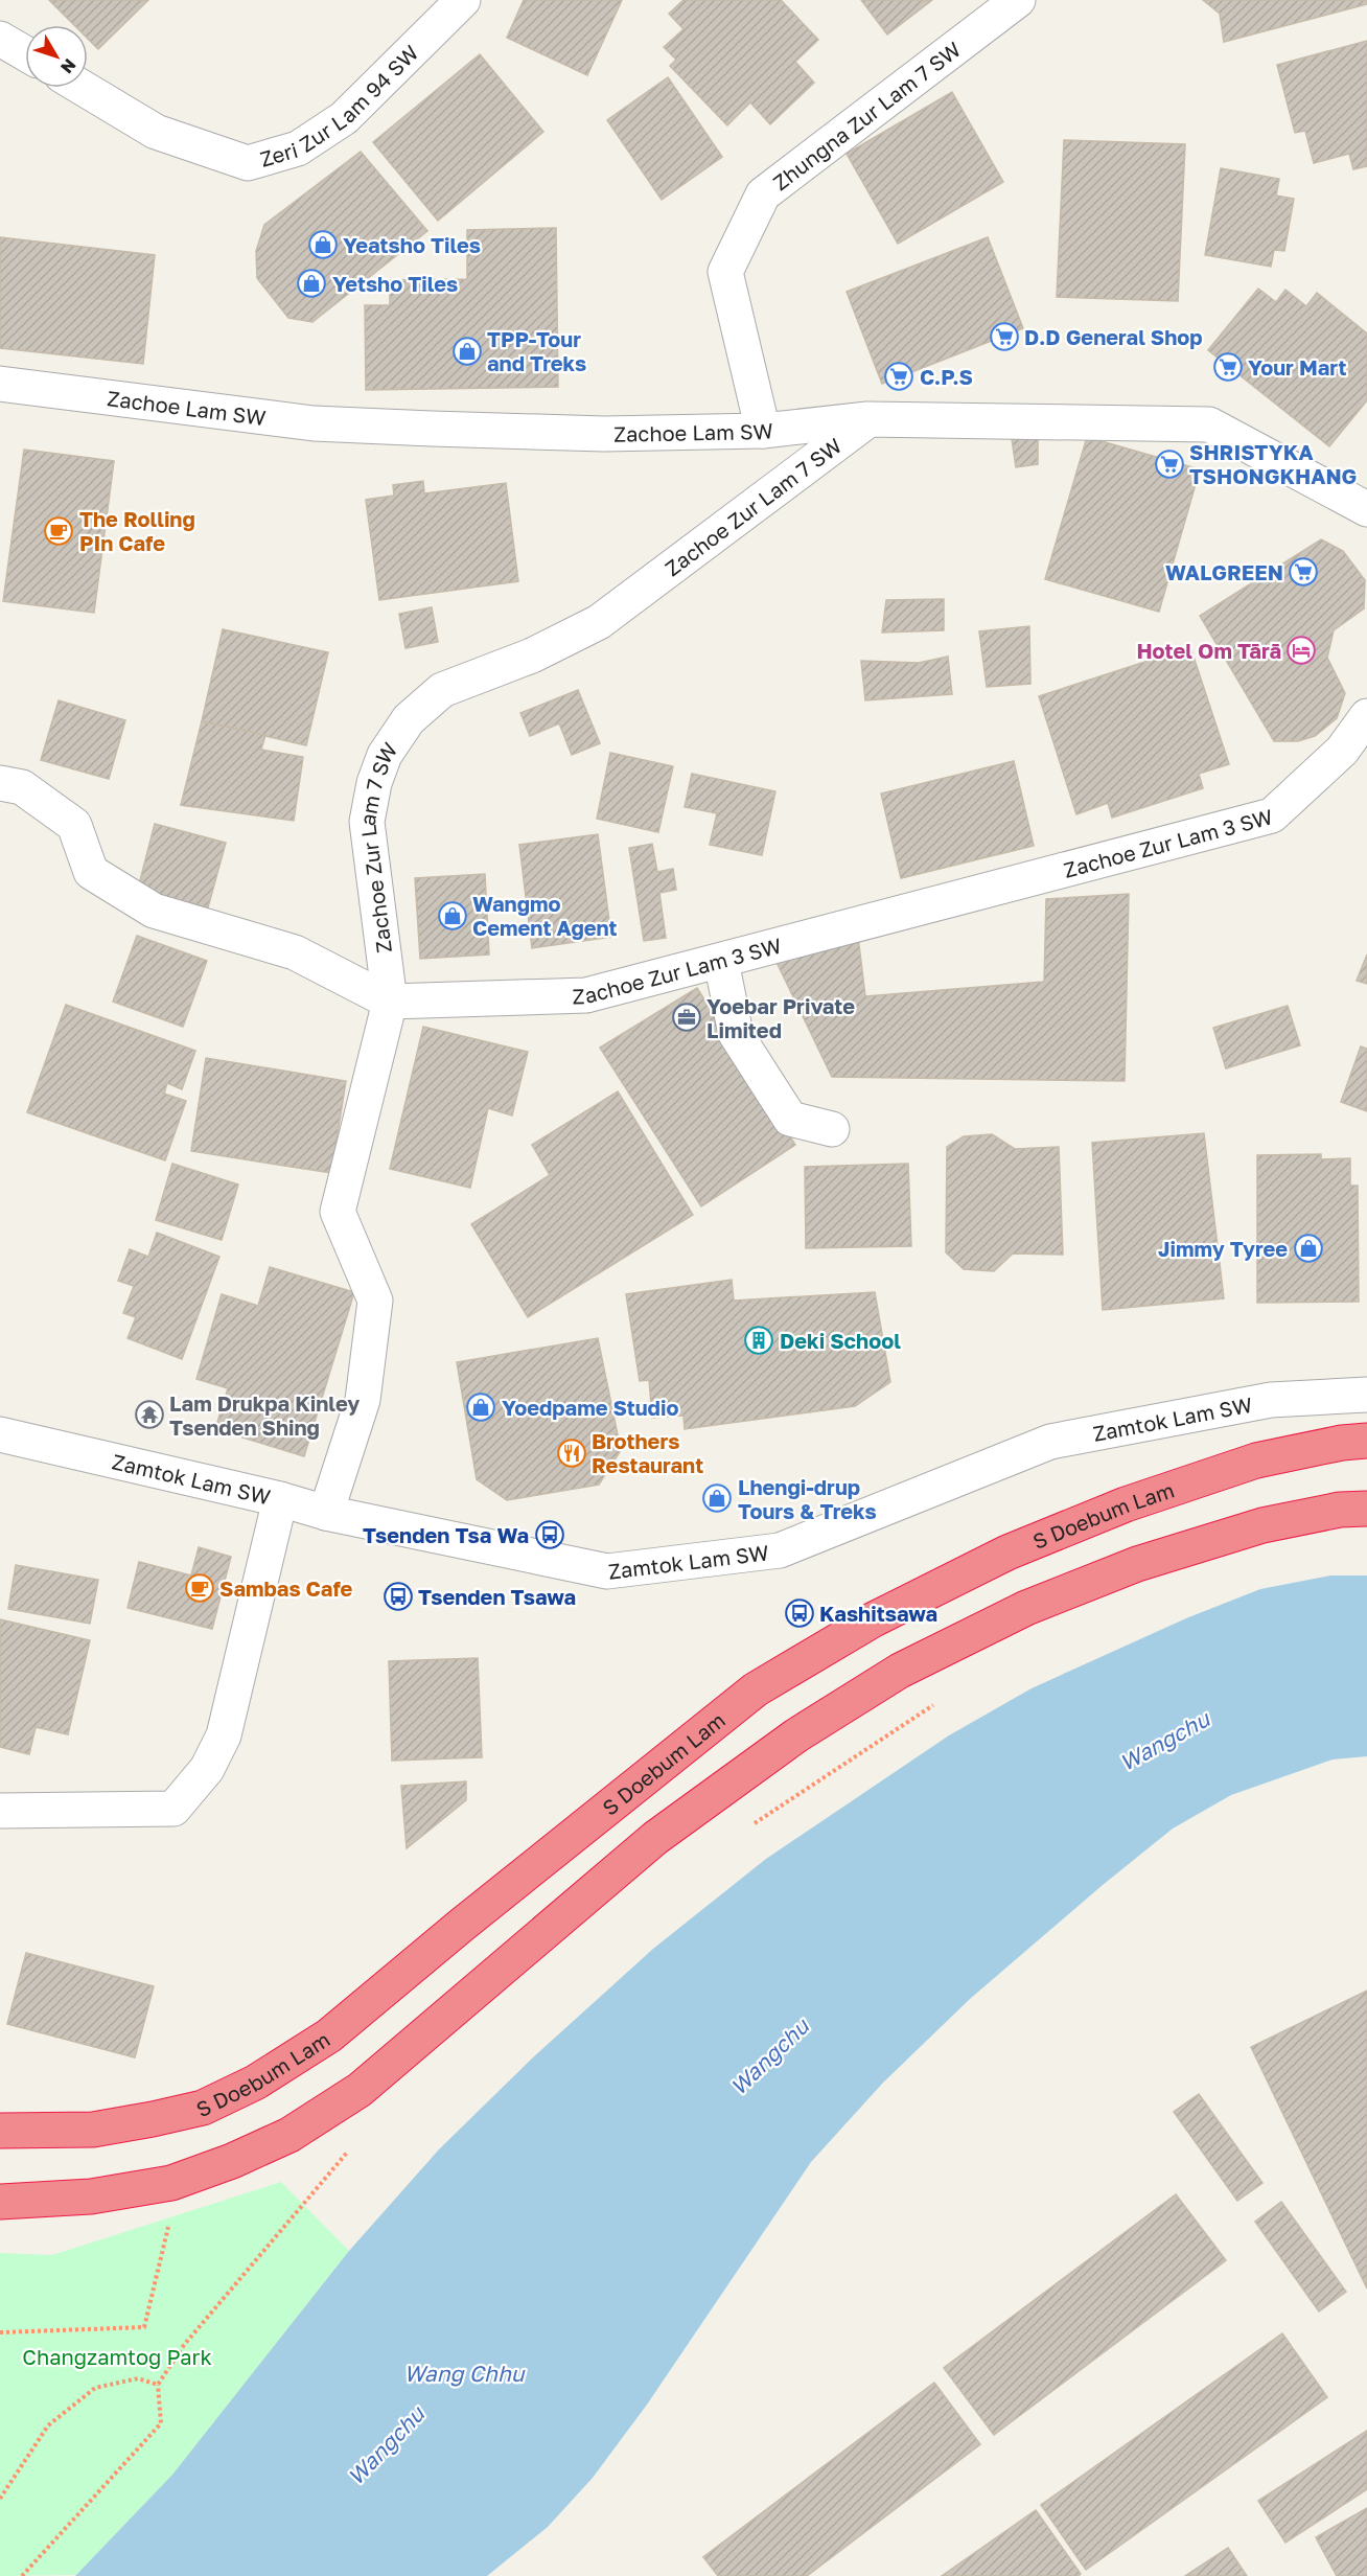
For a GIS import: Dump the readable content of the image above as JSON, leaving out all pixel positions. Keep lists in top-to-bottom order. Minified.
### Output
{"streets":{"highway":["S Doebum Lam"],"street":["Zeri Zur Lam 94 SW","Zhungna Zur Lam 7 SW","Zachoe Lam SW","Zachoe Zur Lam 7 SW","Zachoe Zur Lam 3 SW","Zamtok Lam SW"]},"crossings":[["Zhungna Zur Lam 7 SW","Zachoe Lam SW"],["Zachoe Lam SW","Zachoe Zur Lam 7 SW"],["Zachoe Zur Lam 7 SW","Zachoe Zur Lam 3 SW"],["Zachoe Zur Lam 7 SW","Zamtok Lam SW"]],"water":["Wangchu","Wang Chhu"],"parks":["Changzamtog Park"],"places":{"shop":["Yeatsho Tiles","Yetsho Tiles","TPP-Tour and Treks","Wangmo Cement Agent","Jimmy Tyree","Yoedpame Studio","Lhengi-drup Tours & Treks"],"supermarket":["D.D General Shop","Your Mart","C.P.S","SHRISTYKA TSHONGKHANG","WALGREEN"],"cafe":["The Rolling PIn Cafe","Sambas Cafe"],"hotel":["Hotel Om Tārā"],"office":["Yoebar Private Limited"],"building":["Deki School"],"temple":["Lam Drukpa Kinley Tsenden Shing"],"restaurant":["Brothers Restaurant"],"bus stop":["Tsenden Tsa Wa","Tsenden Tsawa","Kashitsawa"]},"north":"bottom right"}
